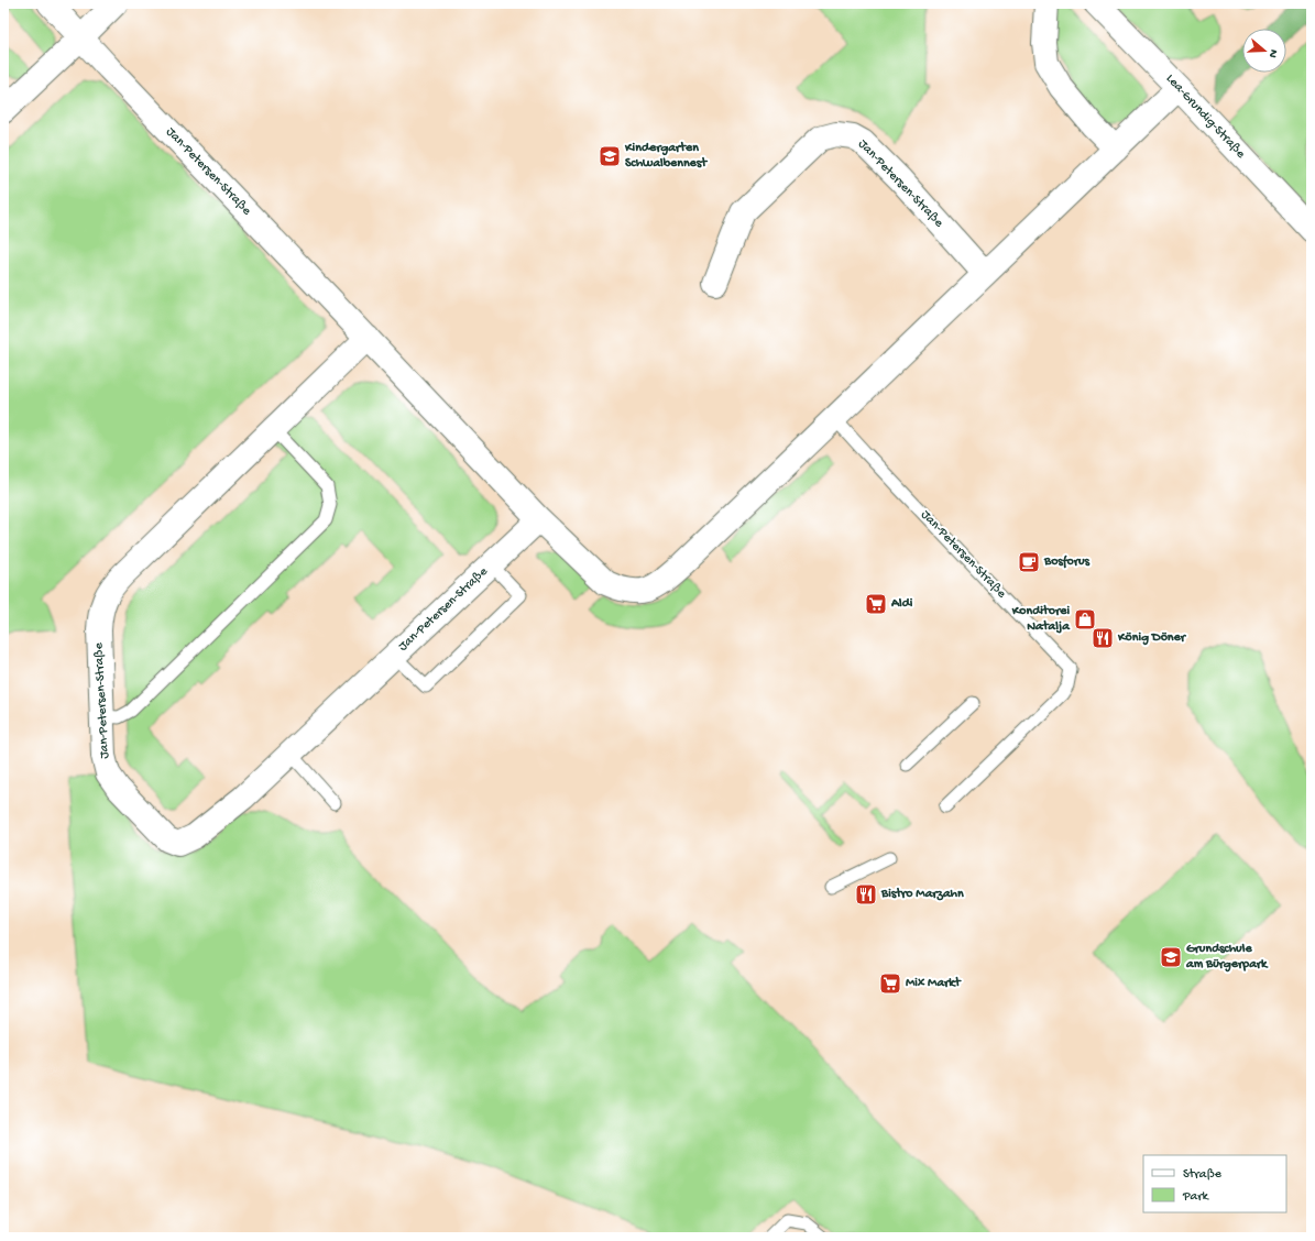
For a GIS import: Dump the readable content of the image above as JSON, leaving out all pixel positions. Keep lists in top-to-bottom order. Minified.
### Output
{"streets":{"street":["Lea-Grundig-Straße","Jan-Petersen-Straße"]},"crossings":[["Lea-Grundig-Straße","Jan-Petersen-Straße"]],"places":{"school or university":["Kindergarten Schwalbennest","Grundschule am Bürgerpark"],"cafe":["Bosforus"],"supermarket":["Aldi","Mix Markt"],"shop":["Konditorei Natalja"],"restaurant":["König Döner","Bistro Marzahn"]},"legend":["Straße","Park"],"north":"right"}
